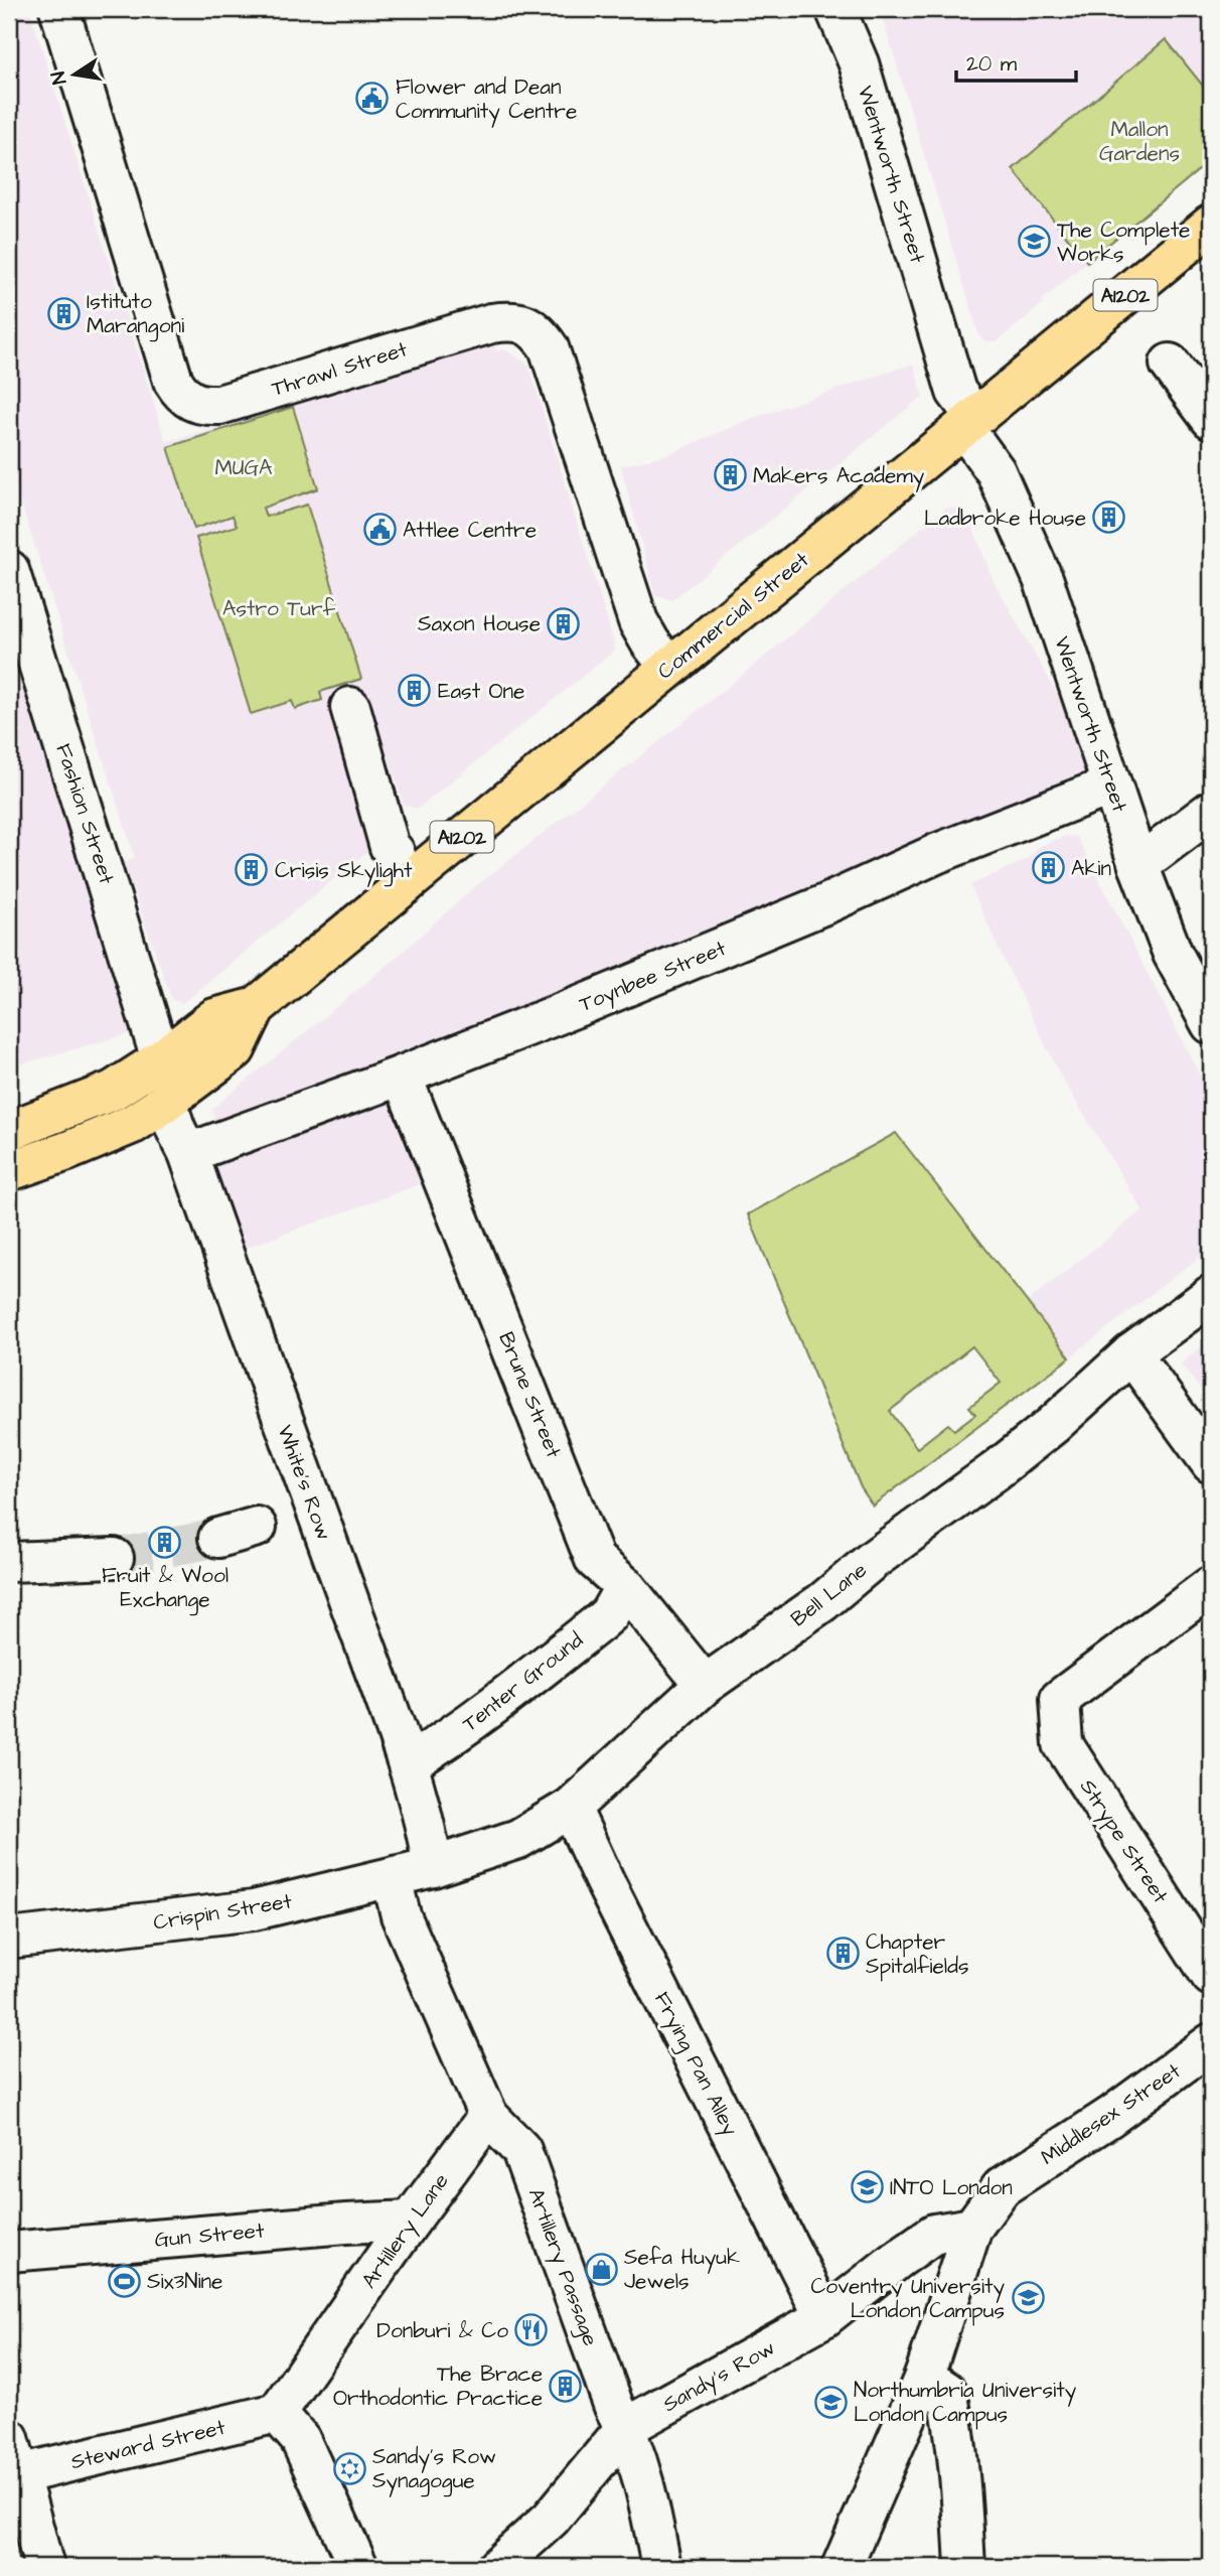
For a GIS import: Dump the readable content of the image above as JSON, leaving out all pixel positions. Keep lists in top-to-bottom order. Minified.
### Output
{"streets":{"highway":["A1202","Commercial Street"],"street":["Wentworth Street","Thrawl Street","Fashion Street","Toynbee Street","Brune Street","White's Row","Bell Lane","Tenter Ground","Strype Street","Crispin Street","Frying Pan Alley","Middlesex Street","Artillery Lane","Gun Street","Artillery Passage","Sandy's Row","Steward Street"]},"crossings":[["Wentworth Street","Commercial Street"],["Wentworth Street","Toynbee Street"],["Thrawl Street","Commercial Street"],["Commercial Street","Fashion Street"],["Commercial Street","White's Row"],["Toynbee Street","Brune Street"],["Toynbee Street","White's Row"],["Brune Street","Bell Lane"],["Brune Street","Tenter Ground"],["White's Row","Bell Lane"],["White's Row","Tenter Ground"],["White's Row","Crispin Street"],["Bell Lane","Crispin Street"],["Bell Lane","Frying Pan Alley"],["Frying Pan Alley","Sandy's Row"],["Middlesex Street","Sandy's Row"],["Artillery Lane","Gun Street"],["Artillery Lane","Artillery Passage"],["Artillery Lane","Steward Street"],["Artillery Passage","Sandy's Row"]],"parks":["Mallon Gardens","MUGA","Astro Turf"],"places":{"public building":["Flower and Dean Community Centre","Attlee Centre"],"school or university":["The Complete Works","INTO London","Coventry University London Campus","Northumbria University London Campus"],"building":["Istituto Marangoni","Makers Academy","Ladbroke House","Saxon House","East One","Akin","Crisis Skylight","Fruit & Wool Exchange","Chapter Spitalfields","The Brace Orthodontic Practice"],"shop":["Sefa Huyuk Jewels"],"sports":["Six3Nine"],"restaurant":["Donburi & Co"],"synagogue":["Sandy's Row Synagogue"]},"scale_bar":"20 m","north":"left"}
